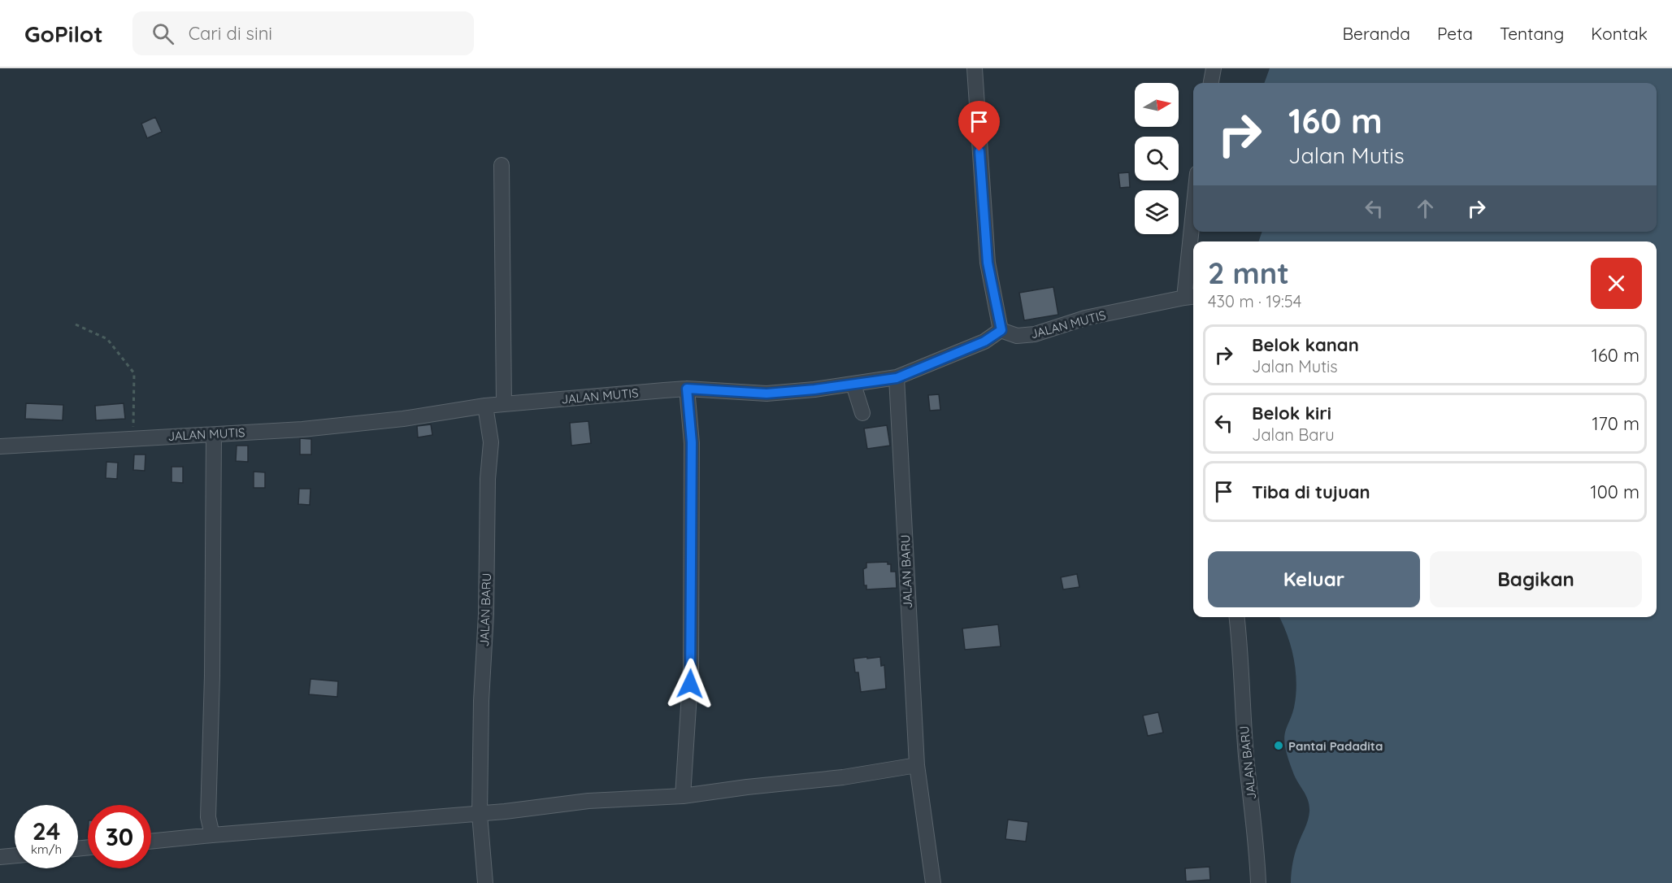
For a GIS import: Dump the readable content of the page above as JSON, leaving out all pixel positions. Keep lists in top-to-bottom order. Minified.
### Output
{"streets":{"street":["JALAN MUTIS","JALAN BARU"]},"crossings":[["JALAN MUTIS","JALAN BARU"]],"places":["Pantai Padadita"],"north":"right","page":{"header":"GoPilot","search":"Cari di sini","nav":["Beranda","Peta","Tentang","Kontak"],"turn":["160 m","Jalan Mutis"],"heading":["2 mnt","430 m · 19:54"],"list":[{"name":"Belok kanan","note":"Jalan Mutis","value":"160 m"},{"name":"Belok kiri","note":"Jalan Baru","value":"170 m"},{"name":"Tiba di tujuan","value":"100 m"}],"buttons":["Keluar","Bagikan"],"speed":"24 km/h","limit":"30"}}
